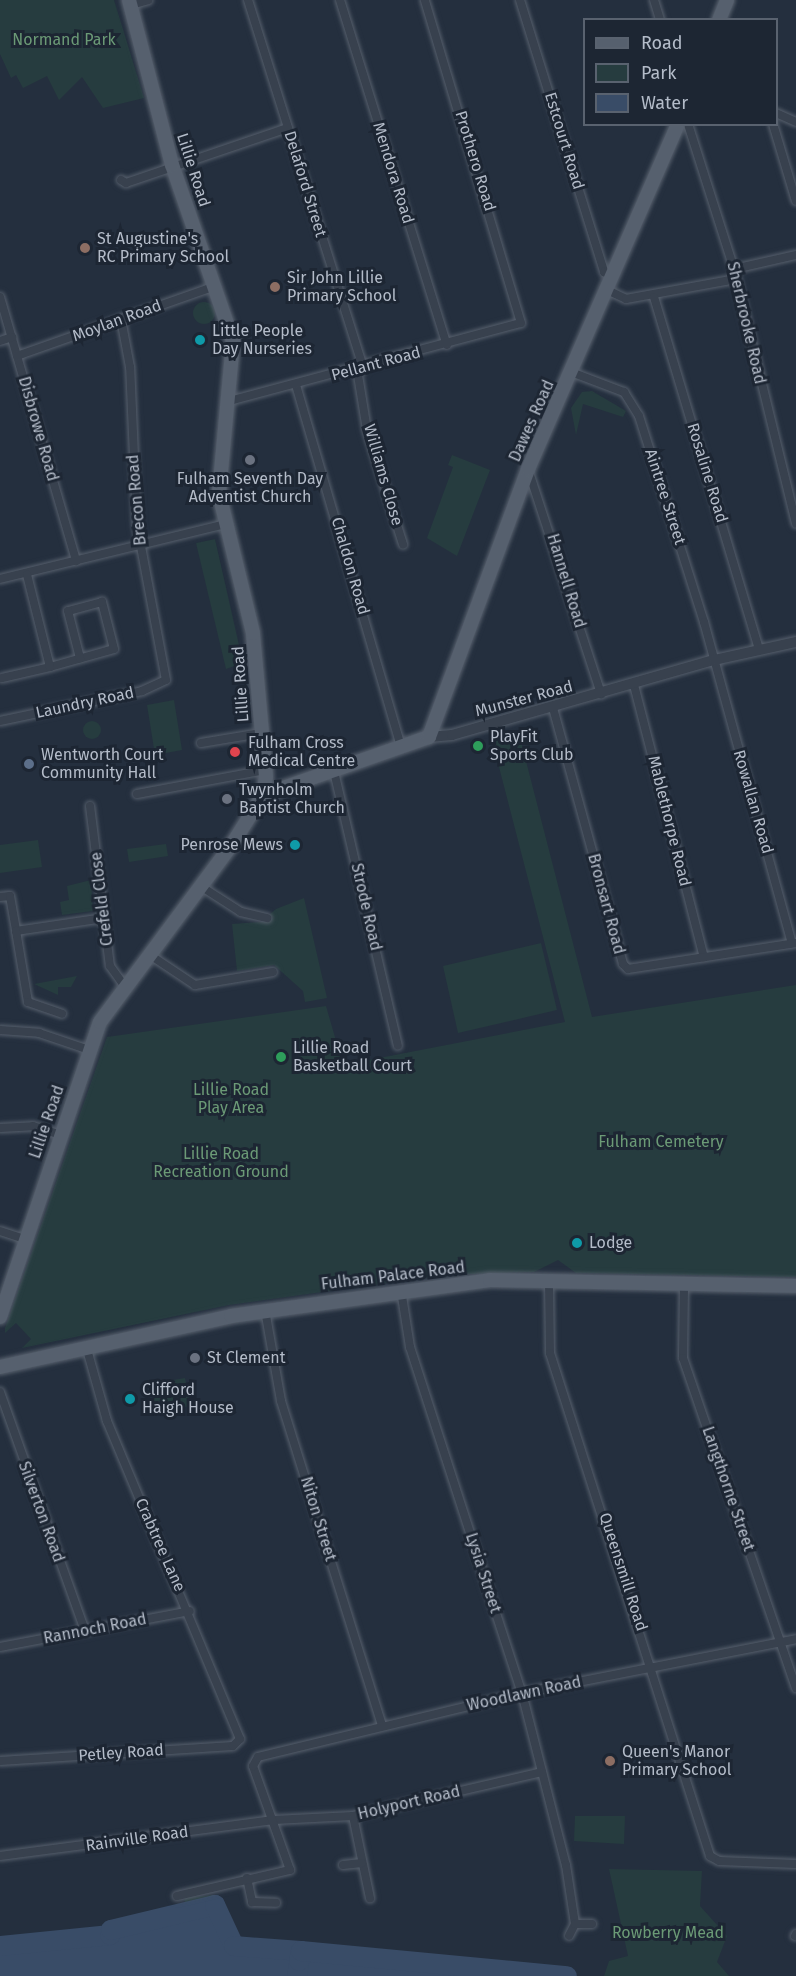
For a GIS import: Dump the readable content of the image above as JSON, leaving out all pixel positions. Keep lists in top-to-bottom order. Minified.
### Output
{"streets":{"main road":["Lillie Road","Dawes Road","Munster Road","Fulham Palace Road"],"street":["Estcourt Road","Prothero Road","Mendora Road","Delaford Street","Moylan Road","Sherbrooke Road","Pellant Road","Disbrowe Road","Rosaline Road","Williams Close","Aintree Street","Brecon Road","Chaldon Road","Hannell Road","Laundry Road","Rowallan Road","Mablethorpe Road","Crefeld Close","Bronsart Road","Strode Road","Langthorne Street","Silverton Road","Niton Street","Crabtree Lane","Queensmill Road","Lysia Street","Rannoch Road","Woodlawn Road","Petley Road","Holyport Road","Rainville Road"]},"crossings":[["Estcourt Road","Dawes Road"],["Prothero Road","Pellant Road"],["Lillie Road","Moylan Road"],["Lillie Road","Pellant Road"],["Lillie Road","Munster Road"],["Lillie Road","Crefeld Close"],["Mendora Road","Pellant Road"],["Delaford Street","Pellant Road"],["Delaford Street","Williams Close"],["Moylan Road","Disbrowe Road"],["Moylan Road","Brecon Road"],["Pellant Road","Williams Close"],["Pellant Road","Chaldon Road"],["Dawes Road","Aintree Street"],["Dawes Road","Hannell Road"],["Dawes Road","Munster Road"],["Rosaline Road","Munster Road"],["Aintree Street","Munster Road"],["Aintree Street","Rowallan Road"],["Brecon Road","Laundry Road"],["Chaldon Road","Munster Road"],["Hannell Road","Munster Road"],["Munster Road","Rowallan Road"],["Munster Road","Mablethorpe Road"],["Munster Road","Bronsart Road"],["Munster Road","Strode Road"],["Rowallan Road","Bronsart Road"],["Mablethorpe Road","Bronsart Road"],["Fulham Palace Road","Langthorne Street"],["Fulham Palace Road","Niton Street"],["Fulham Palace Road","Crabtree Lane"],["Fulham Palace Road","Queensmill Road"],["Fulham Palace Road","Lysia Street"],["Langthorne Street","Woodlawn Road"],["Silverton Road","Rannoch Road"],["Niton Street","Woodlawn Road"],["Crabtree Lane","Rannoch Road"],["Crabtree Lane","Petley Road"],["Queensmill Road","Woodlawn Road"],["Lysia Street","Woodlawn Road"],["Lysia Street","Holyport Road"],["Woodlawn Road","Holyport Road"],["Woodlawn Road","Rainville Road"],["Holyport Road","Rainville Road"]],"parks":["Normand Park","Lillie Road Play Area","Fulham Cemetery","Lillie Road Recreation Ground","Rowberry Mead"],"places":["St Augustine's RC Primary School","Sir John Lillie Primary School","Little People Day Nurseries","Fulham Seventh Day Adventist Church","PlayFit Sports Club","Fulham Cross Medical Centre","Wentworth Court Community Hall","Twynholm Baptist Church","Penrose Mews","Lillie Road Basketball Court","Lodge","St Clement","Clifford Haigh House","Queen's Manor Primary School"],"legend":["Road","Park","Water"]}
